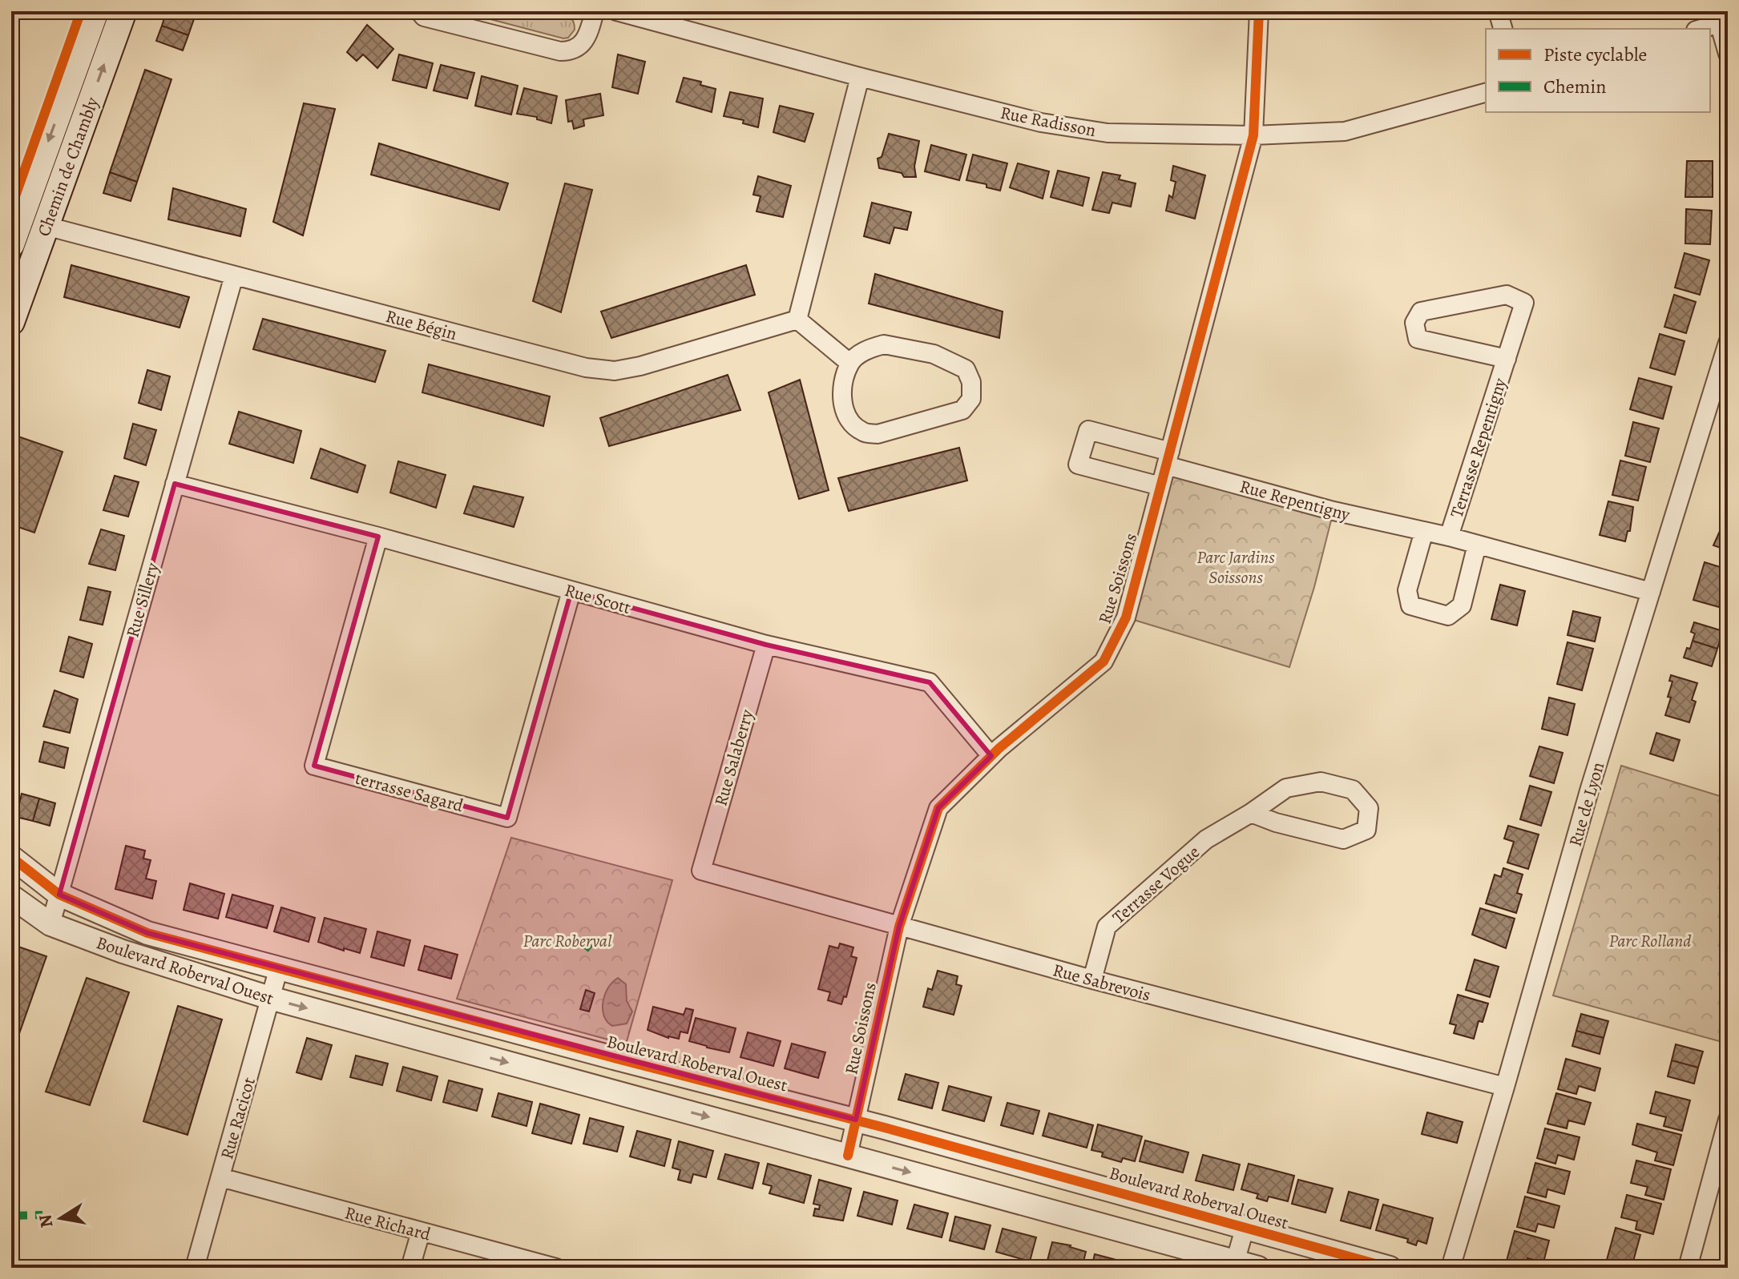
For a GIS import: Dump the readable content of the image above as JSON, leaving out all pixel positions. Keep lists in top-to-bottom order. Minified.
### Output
{"streets":{"main road":["Chemin de Chambly"],"street":["Rue Radisson","Rue Bégin","Terrasse Repentigny","Rue Repentigny","Rue Soissons","Rue Scott","Rue Sillery","Rue Salaberry","terrasse Sagard","Rue de Lyon","Terrasse Vogue","Boulevard Roberval Ouest","Rue Sabrevois","Rue Racicot","Rue Richard"]},"crossings":[["Rue Radisson","Rue Soissons"],["Chemin de Chambly","Rue Bégin"],["Rue Bégin","Rue Sillery"],["Terrasse Repentigny","Rue Repentigny"],["Rue Repentigny","Rue Soissons"],["Rue Repentigny","Rue de Lyon"],["Rue Soissons","Rue Scott"],["Rue Soissons","Boulevard Roberval Ouest"],["Rue Soissons","Rue Sabrevois"],["Rue Scott","Rue Sillery"],["Rue Scott","Rue Salaberry"],["Rue Scott","terrasse Sagard"],["Rue Sillery","Boulevard Roberval Ouest"],["Rue Salaberry","Rue Sabrevois"],["Rue de Lyon","Rue Sabrevois"],["Terrasse Vogue","Rue Sabrevois"],["Boulevard Roberval Ouest","Rue Racicot"],["Rue Racicot","Rue Richard"]],"parks":["Parc Jardins Soissons","Parc Roberval","Parc Rolland"],"legend":["Piste cyclable","Chemin"],"north":"left"}
